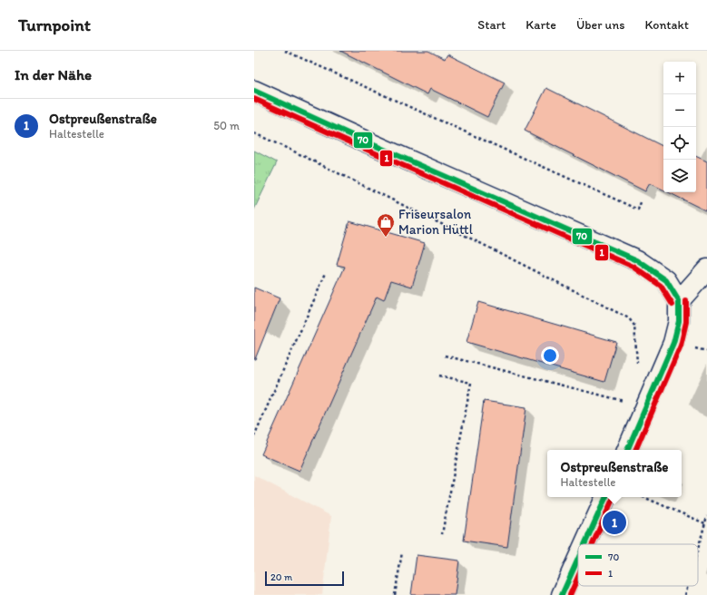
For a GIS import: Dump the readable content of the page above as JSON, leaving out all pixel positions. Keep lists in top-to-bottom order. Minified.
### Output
{"places":{"shop":["Friseursalon Marion Hüttl"]},"lines":["transit line 70","transit line 1"],"legend":["70","1"],"scale_bar":"20 m","page":{"header":"Turnpoint","nav":["Start","Karte","Über uns","Kontakt"],"heading":"In der Nähe","map_buttons":["+","−"],"list":[{"mark":"1","name":"Ostpreußenstraße","note":"Haltestelle","value":"50 m"}],"popup":["Ostpreußenstraße","Haltestelle"],"pins":"1","scale":"20 m"}}
